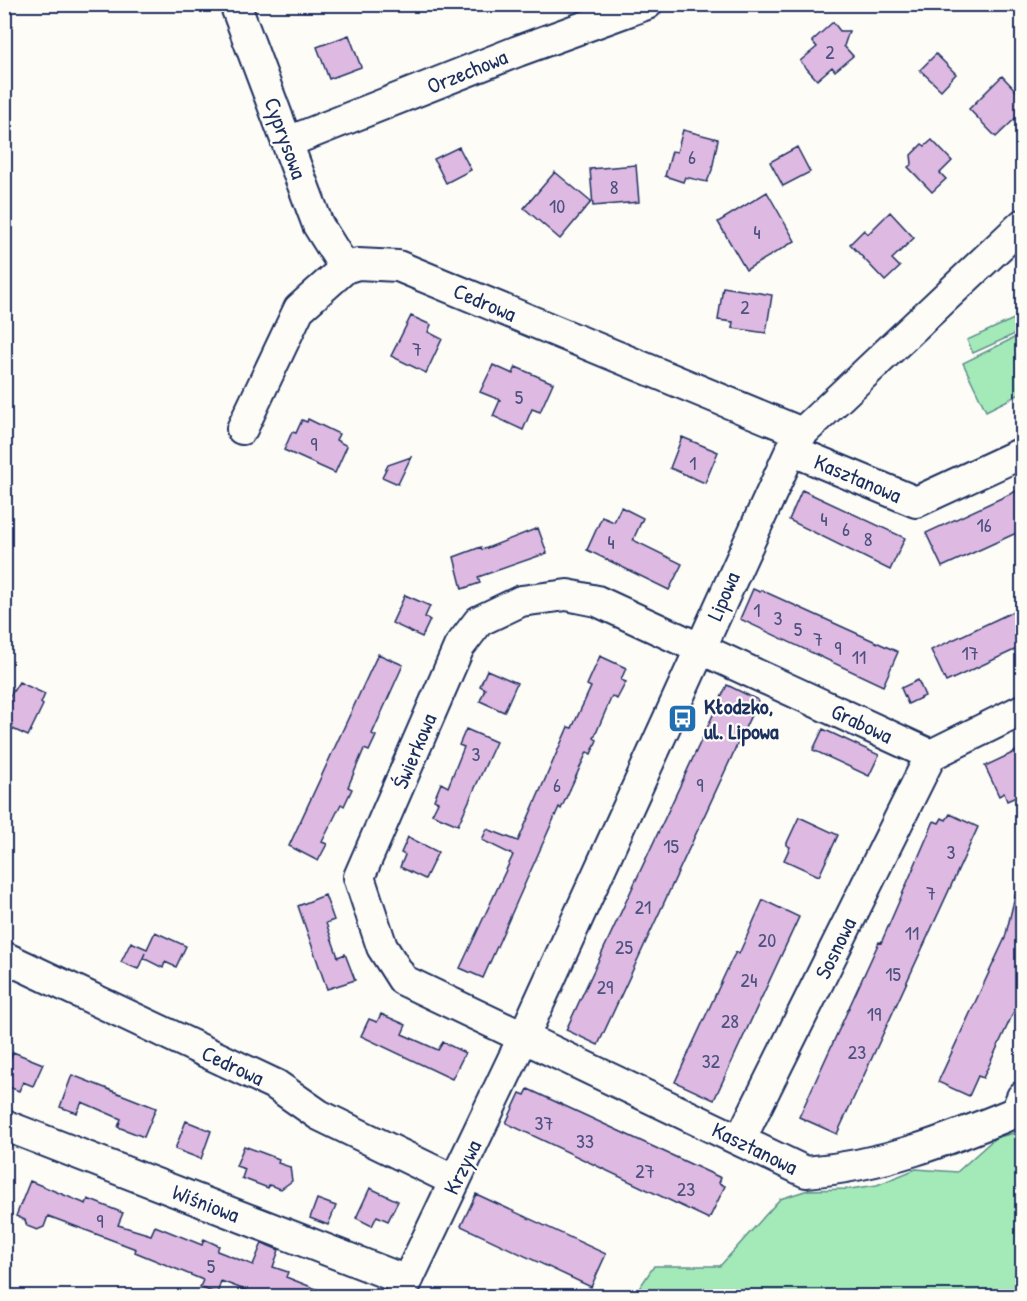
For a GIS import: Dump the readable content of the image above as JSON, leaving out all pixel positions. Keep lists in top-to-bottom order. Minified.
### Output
{"streets":{"street":["Orzechowa","Cyprysowa","Cedrowa","Kasztanowa","Lipowa","Grabowa","Świerkowa","Sosnowa","Krzywa","Wiśniowa"]},"crossings":[["Orzechowa","Cyprysowa"],["Cyprysowa","Cedrowa"],["Cedrowa","Kasztanowa"],["Cedrowa","Lipowa"],["Cedrowa","Krzywa"],["Kasztanowa","Lipowa"],["Kasztanowa","Świerkowa"],["Kasztanowa","Sosnowa"],["Kasztanowa","Krzywa"],["Lipowa","Grabowa"],["Lipowa","Świerkowa"],["Lipowa","Krzywa"],["Grabowa","Świerkowa"],["Grabowa","Sosnowa"],["Świerkowa","Krzywa"],["Krzywa","Wiśniowa"]],"places":{"bus stop":["Kłodzko, ul. Lipowa"]},"house_numbers":["2","6","8","10","4","2","7","5","9","1","4","16","6","8","4","1","3","5","7","9","17","11","3","6","9","15","3","7","21","11","20","25","15","24","29","19","28","23","32","37","33","27","23","9","5"]}
